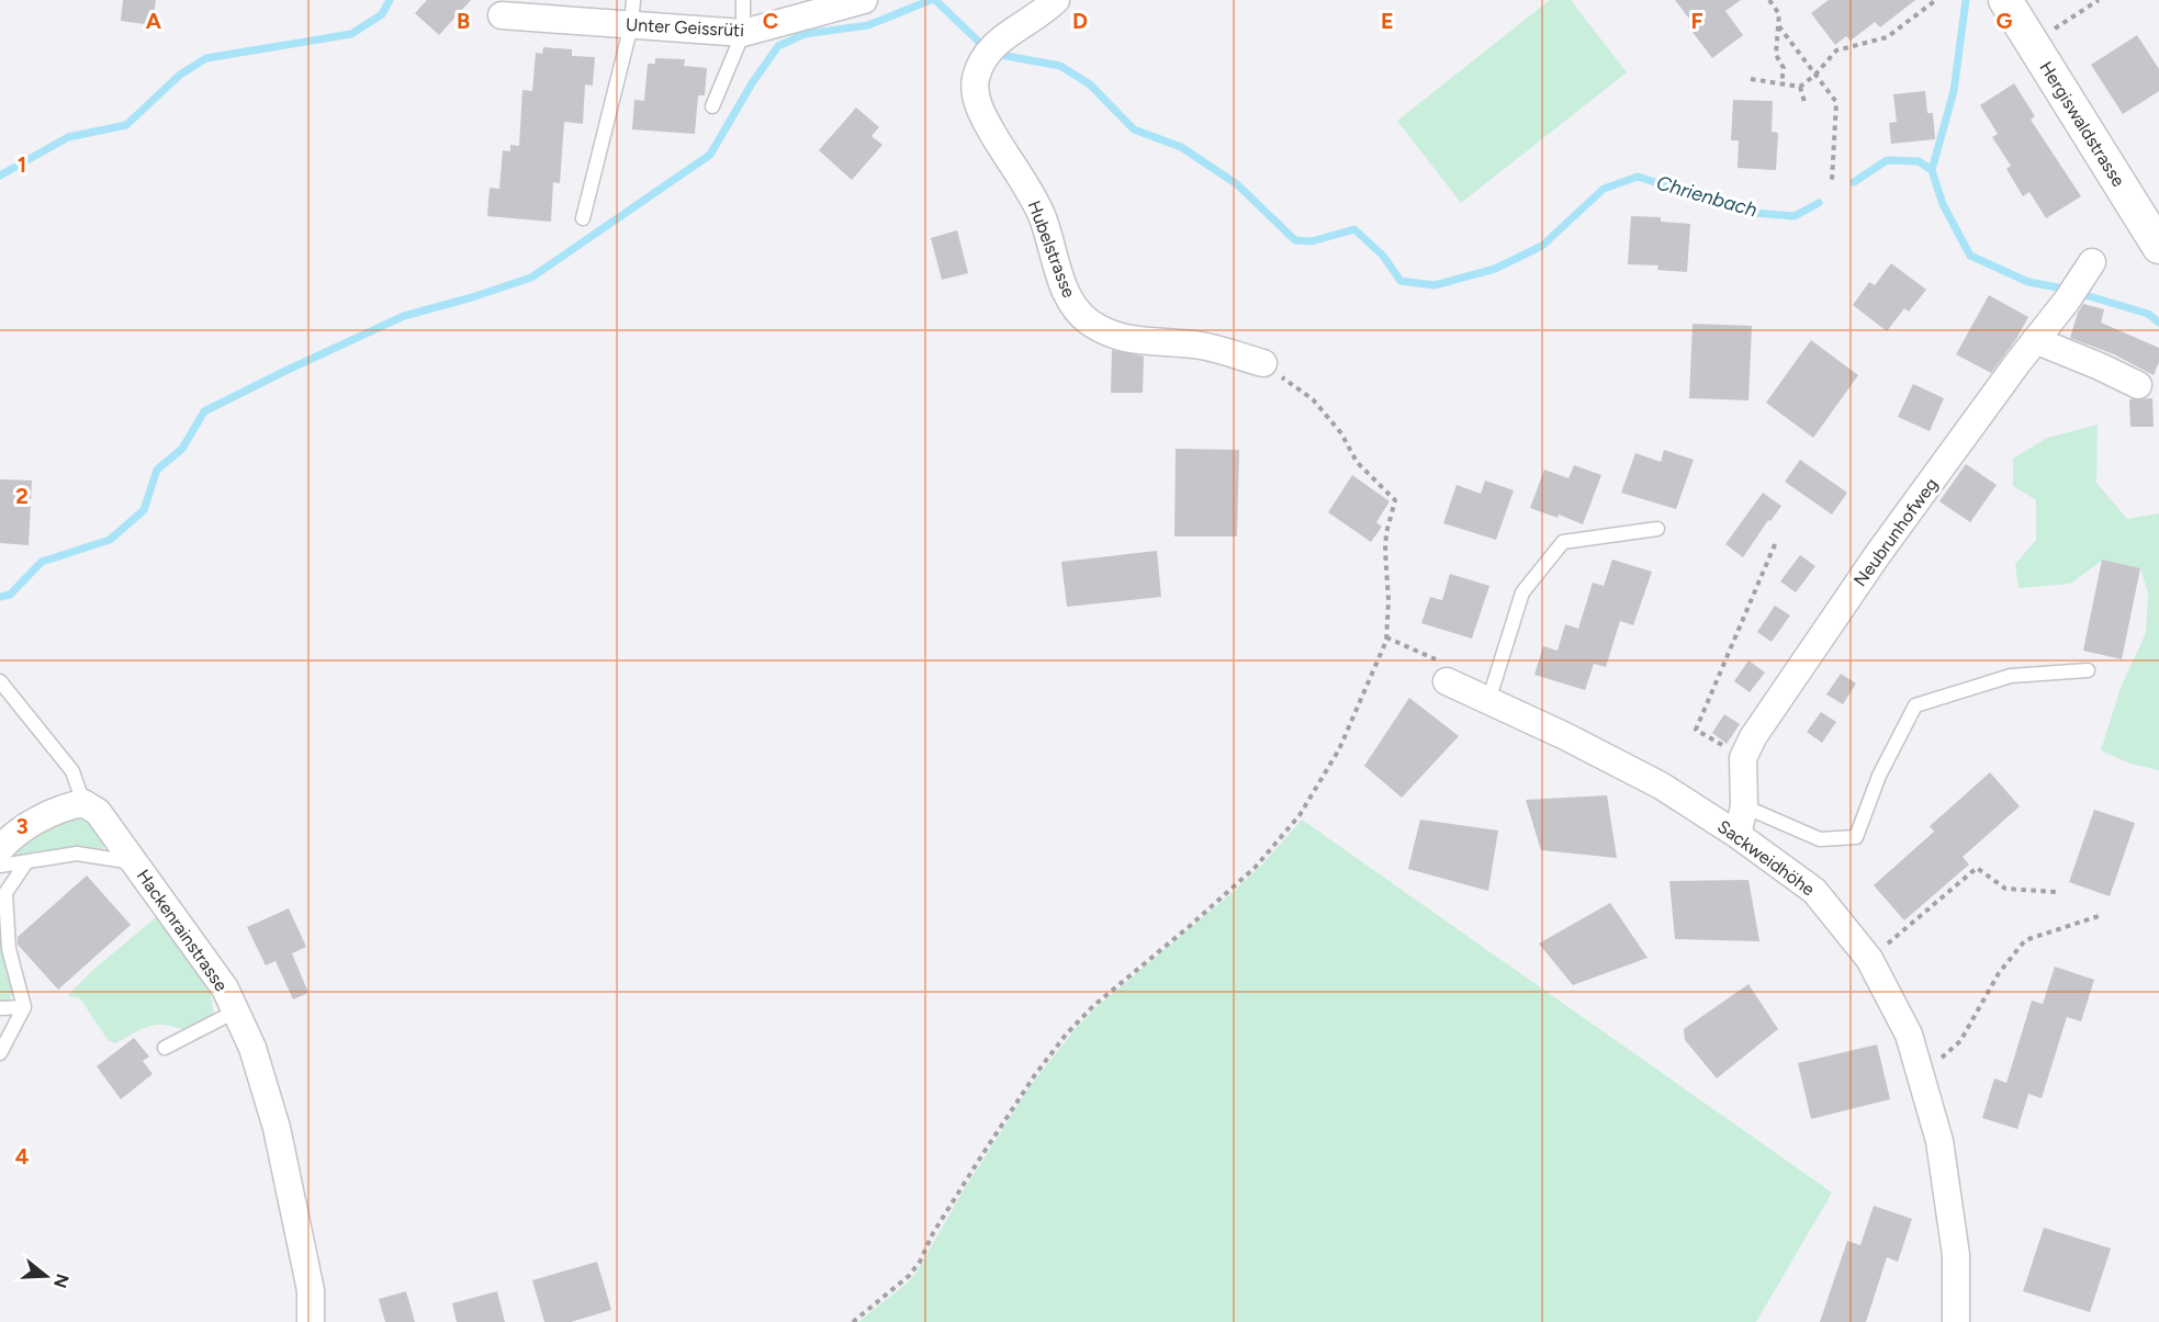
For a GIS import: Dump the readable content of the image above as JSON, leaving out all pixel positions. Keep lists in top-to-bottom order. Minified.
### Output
{"streets":{"street":["Unter Geissrüti","Hergiswaldstrasse","Hubelstrasse","Neubrunhofweg","Sackweidhöhe","Hackenrainstrasse"]},"crossings":[["Neubrunhofweg","Sackweidhöhe"]],"water":["Chrienbach"],"north":"right","grid":{"columns":["A","B","C","D","E","F","G"],"rows":["1","2","3","4"]}}
